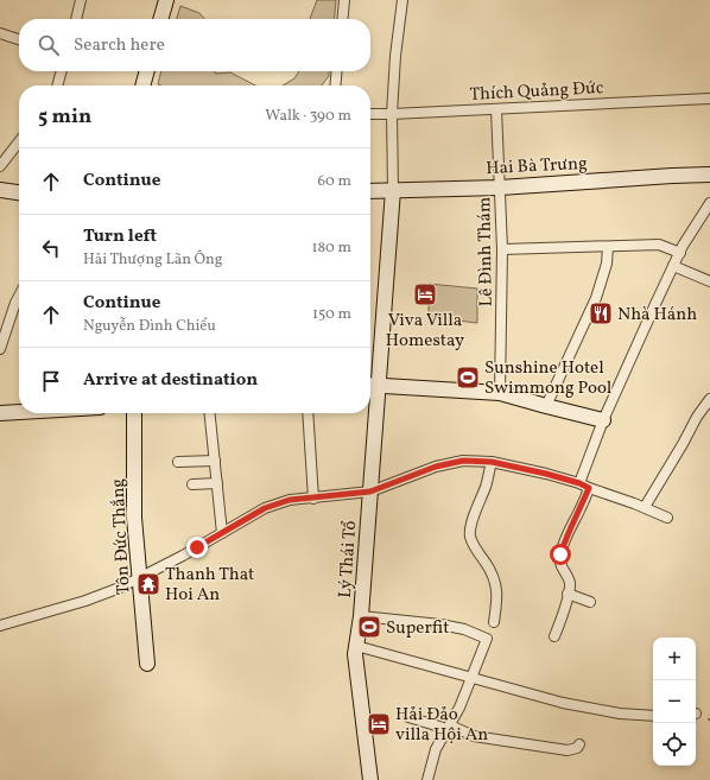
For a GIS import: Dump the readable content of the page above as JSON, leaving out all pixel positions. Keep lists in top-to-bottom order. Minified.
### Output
{"streets":{"street":["Thích Quảng Đức","Hai Bà Trưng","Lê Đình Thám","Tôn Đức Thắng","Lý Thái Tổ"]},"crossings":[["Thích Quảng Đức","Lê Đình Thám"],["Thích Quảng Đức","Lý Thái Tổ"],["Hai Bà Trưng","Lê Đình Thám"],["Hai Bà Trưng","Lý Thái Tổ"]],"places":{"hotel":["Viva Villa Homestay","Hải Đảo villa Hội An"],"restaurant":["Nhà Hánh"],"sports":["Sunshine Hotel Swimmong Pool","Superfit"],"temple":["Thanh That Hoi An"]},"page":{"search":"Search here","heading":["5 min","Walk · 390 m"],"list":[["Continue","60 m"],["Turn left","Hải Thượng Lãn Ông","180 m"],["Continue","Nguyễn Đình Chiểu","150 m"],"Arrive at destination"],"map_buttons":["+","−"]}}
